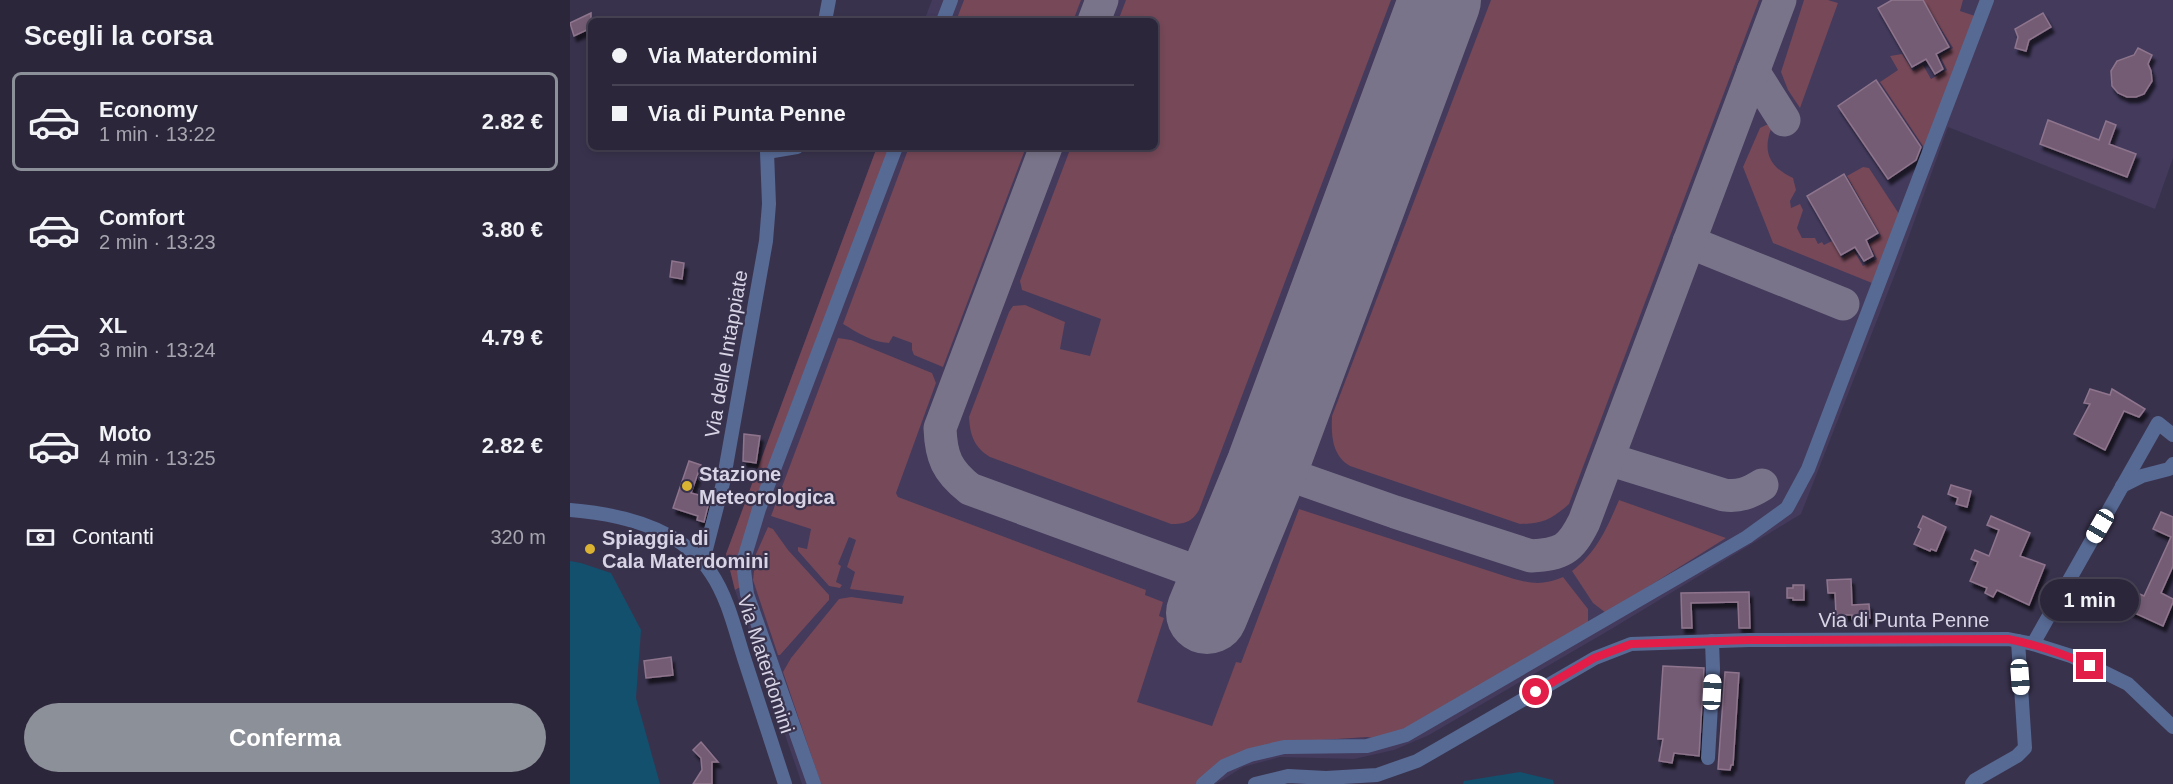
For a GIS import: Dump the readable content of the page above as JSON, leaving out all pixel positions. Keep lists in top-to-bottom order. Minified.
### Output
{"streets":{"street":["Via delle Intappiate","Via di Punta Penne","Via Materdomini"]},"crossings":[["Via delle Intappiate","Via Materdomini"]],"places":["Stazione Meteorologica","Spiaggia di Cala Materdomini"],"page":{"heading":"Scegli la corsa","banner":["Via Materdomini","Via di Punta Penne"],"list":[{"name":"Economy","note":"1 min · 13:22","value":"2.82 €"},{"name":"Comfort","note":"2 min · 13:23","value":"3.80 €"},{"name":"XL","note":"3 min · 13:24","value":"4.79 €"},{"name":"Moto","note":"4 min · 13:25","value":"2.82 €"}],"pay":["Contanti","320 m"],"bubble":"1 min","buttons":"Conferma"}}
